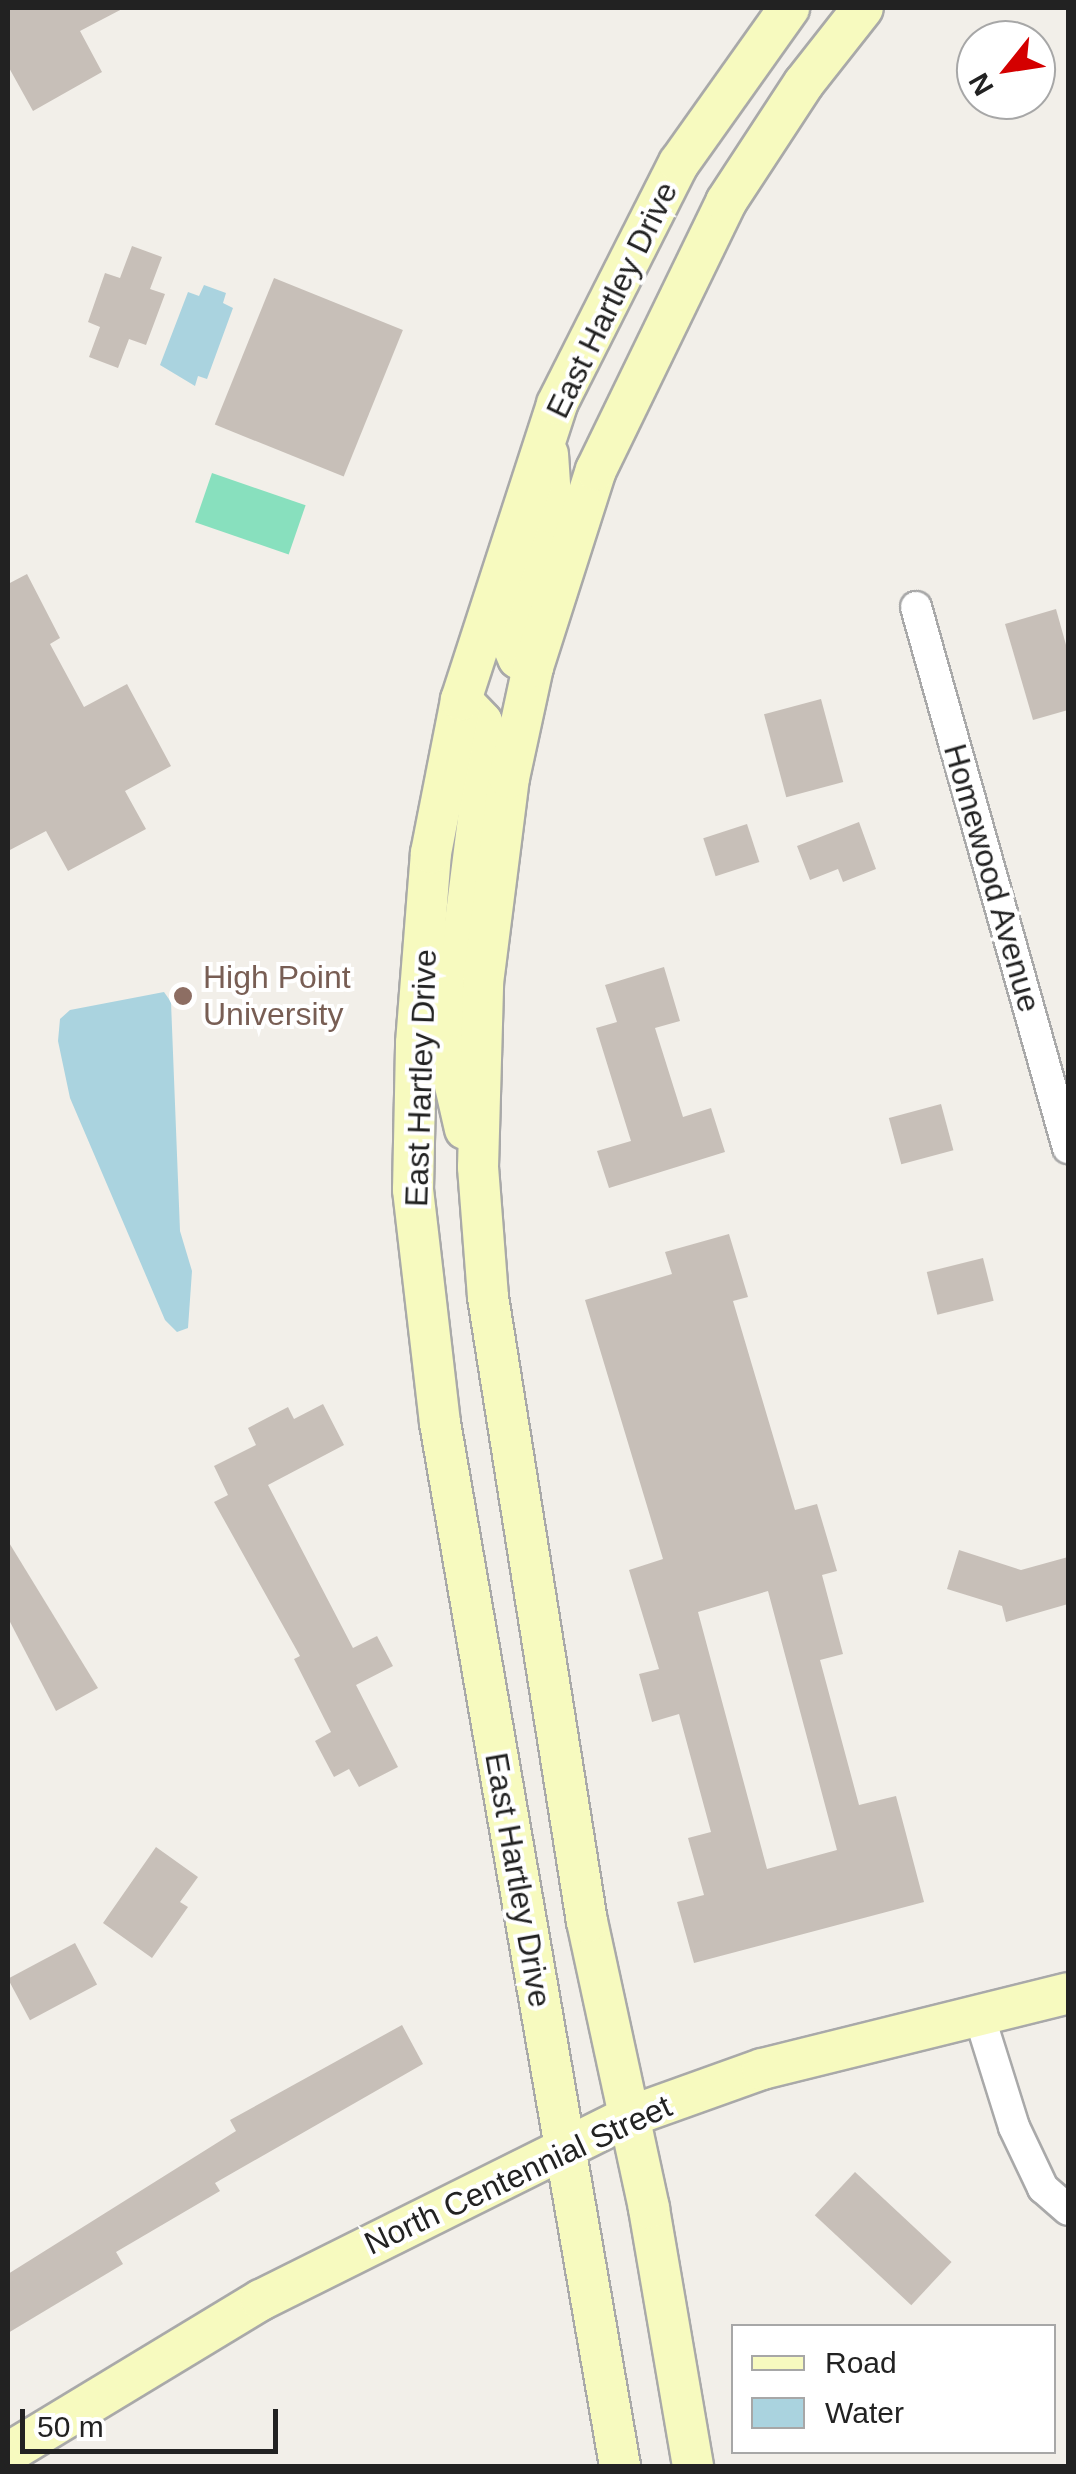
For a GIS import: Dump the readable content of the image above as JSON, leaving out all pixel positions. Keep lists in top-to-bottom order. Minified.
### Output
{"streets":{"main road":["East Hartley Drive","North Centennial Street"],"street":["Homewood Avenue"]},"crossings":[["East Hartley Drive","North Centennial Street"]],"places":["High Point University"],"legend":["Road","Water"],"scale_bar":"50 m","north":"bottom left"}
